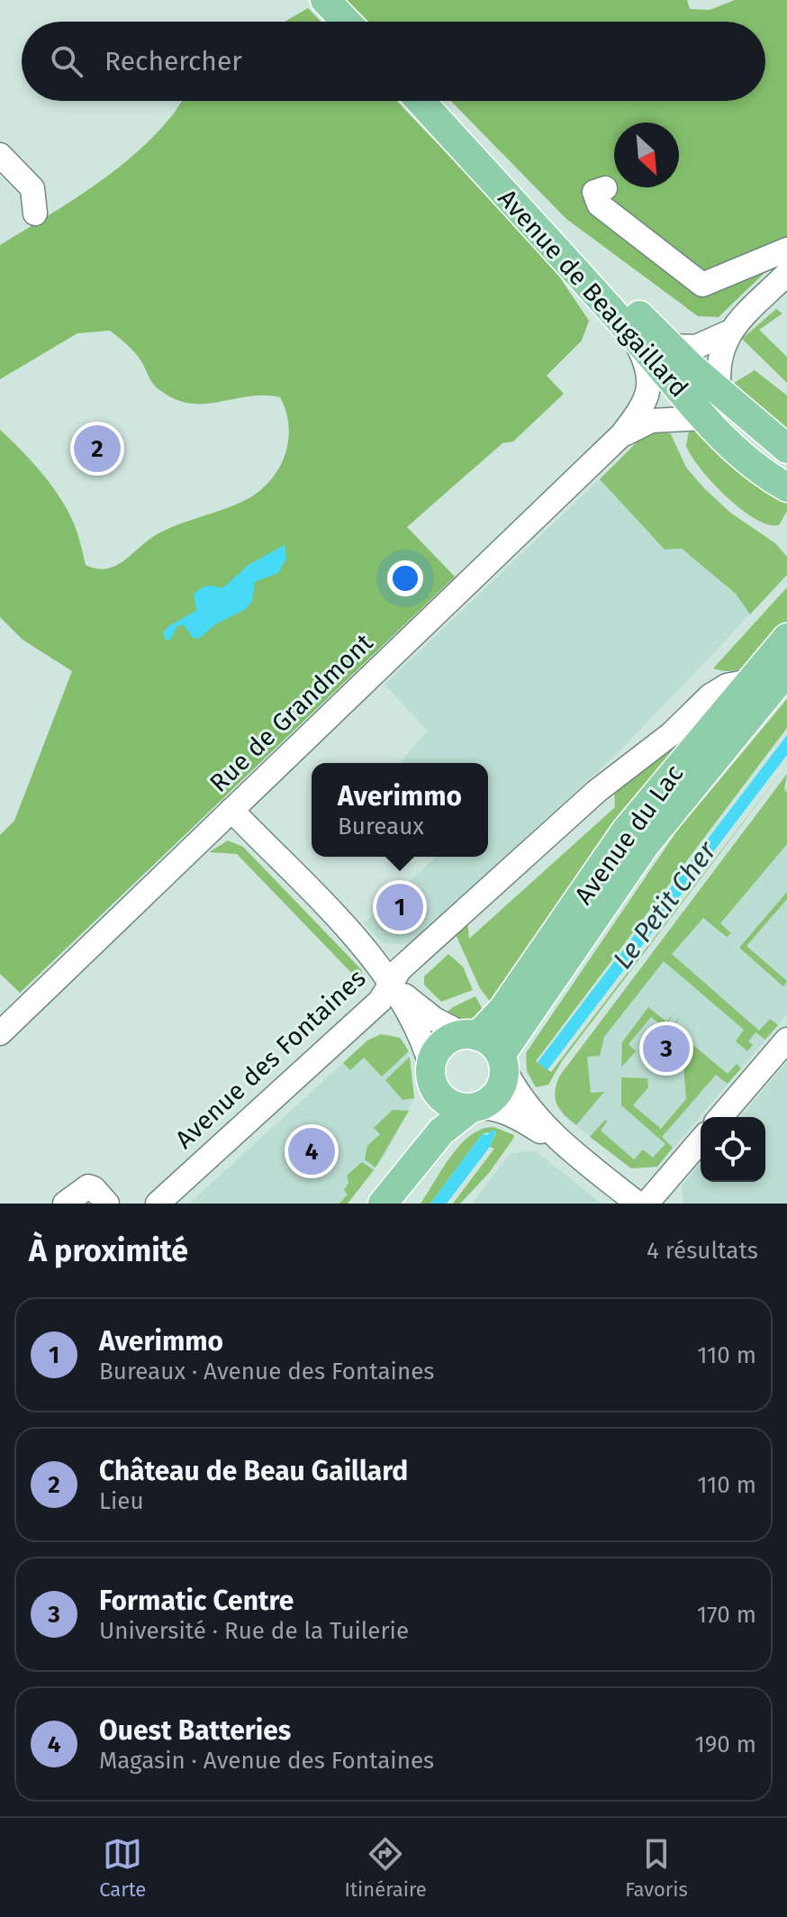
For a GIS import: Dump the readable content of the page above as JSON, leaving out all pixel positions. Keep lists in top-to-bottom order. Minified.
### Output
{"streets":{"main road":["Avenue de Beaugaillard","Avenue du Lac"],"street":["Rue de Grandmont","Avenue des Fontaines"]},"crossings":[["Avenue de Beaugaillard","Rue de Grandmont"],["Avenue du Lac","Avenue des Fontaines"]],"water":["Le Petit Cher"],"north":"bottom right","page":{"search":"Rechercher","pins":["2","1","3","4"],"popup":["Averimmo","Bureaux"],"heading":["À proximité","4 résultats"],"list":[{"mark":"1","name":"Averimmo","note":"Bureaux · Avenue des Fontaines","value":"110 m"},{"mark":"2","name":"Château de Beau Gaillard","note":"Lieu","value":"110 m"},{"mark":"3","name":"Formatic Centre","note":"Université · Rue de la Tuilerie","value":"170 m"},{"mark":"4","name":"Ouest Batteries","note":"Magasin · Avenue des Fontaines","value":"190 m"}],"nav":["Carte","Itinéraire","Favoris"]}}
